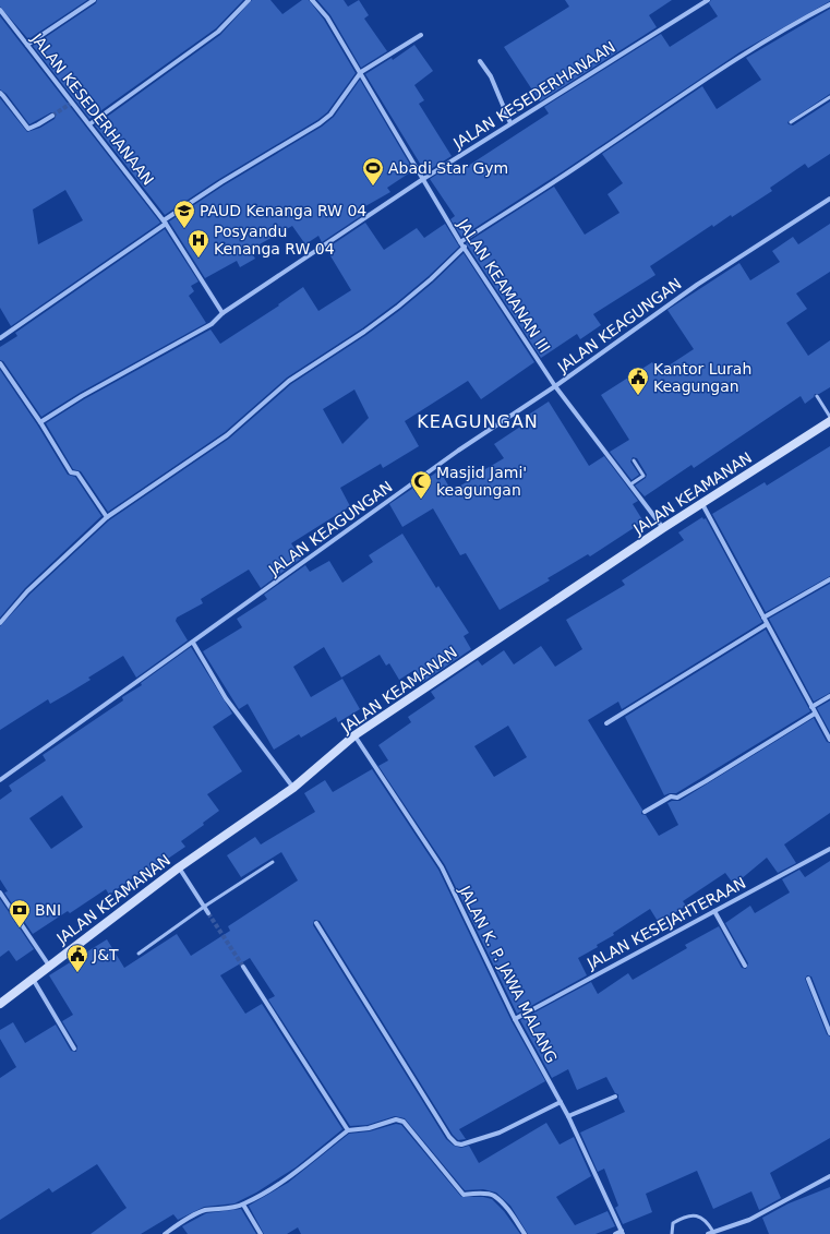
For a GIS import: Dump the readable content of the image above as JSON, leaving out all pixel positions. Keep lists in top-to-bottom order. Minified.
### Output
{"streets":{"street":["JALAN KESEDERHANAAN","JALAN KEAMANAN III","JALAN KEAGUNGAN","JALAN KEAMANAN","JALAN KESEJAHTERAAN","JALAN K. P. JAWA MALANG"]},"crossings":[["JALAN KESEDERHANAAN","JALAN KEAMANAN III"],["JALAN KEAMANAN III","JALAN KEAGUNGAN"],["JALAN KEAMANAN III","JALAN KEAMANAN"],["JALAN KEAMANAN","JALAN K. P. JAWA MALANG"],["JALAN KESEJAHTERAAN","JALAN K. P. JAWA MALANG"]],"districts":["KEAGUNGAN"],"places":{"sports":["Abadi Star Gym"],"school or university":["PAUD Kenanga RW 04"],"hospital":["Posyandu Kenanga RW 04"],"public building":["Kantor Lurah Keagungan","J&T"],"mosque":["Masjid Jami' keagungan"],"bank":["BNI"]}}
